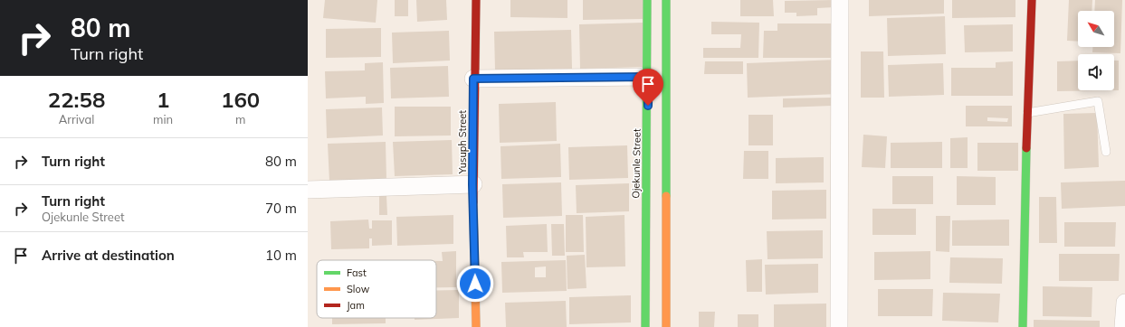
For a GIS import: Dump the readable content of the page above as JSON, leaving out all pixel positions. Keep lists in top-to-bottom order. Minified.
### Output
{"streets":{"street":["Yusuph Street","Ojekunle Street"]},"legend":["Fast","Slow","Jam"],"north":"top left","page":{"turn":["80 m","Turn right"],"eta":["22:58","Arrival","1","min","160","m"],"list":[{"name":"Turn right","value":"80 m"},{"name":"Turn right","note":"Ojekunle Street","value":"70 m"},{"name":"Arrive at destination","value":"10 m"}]}}
